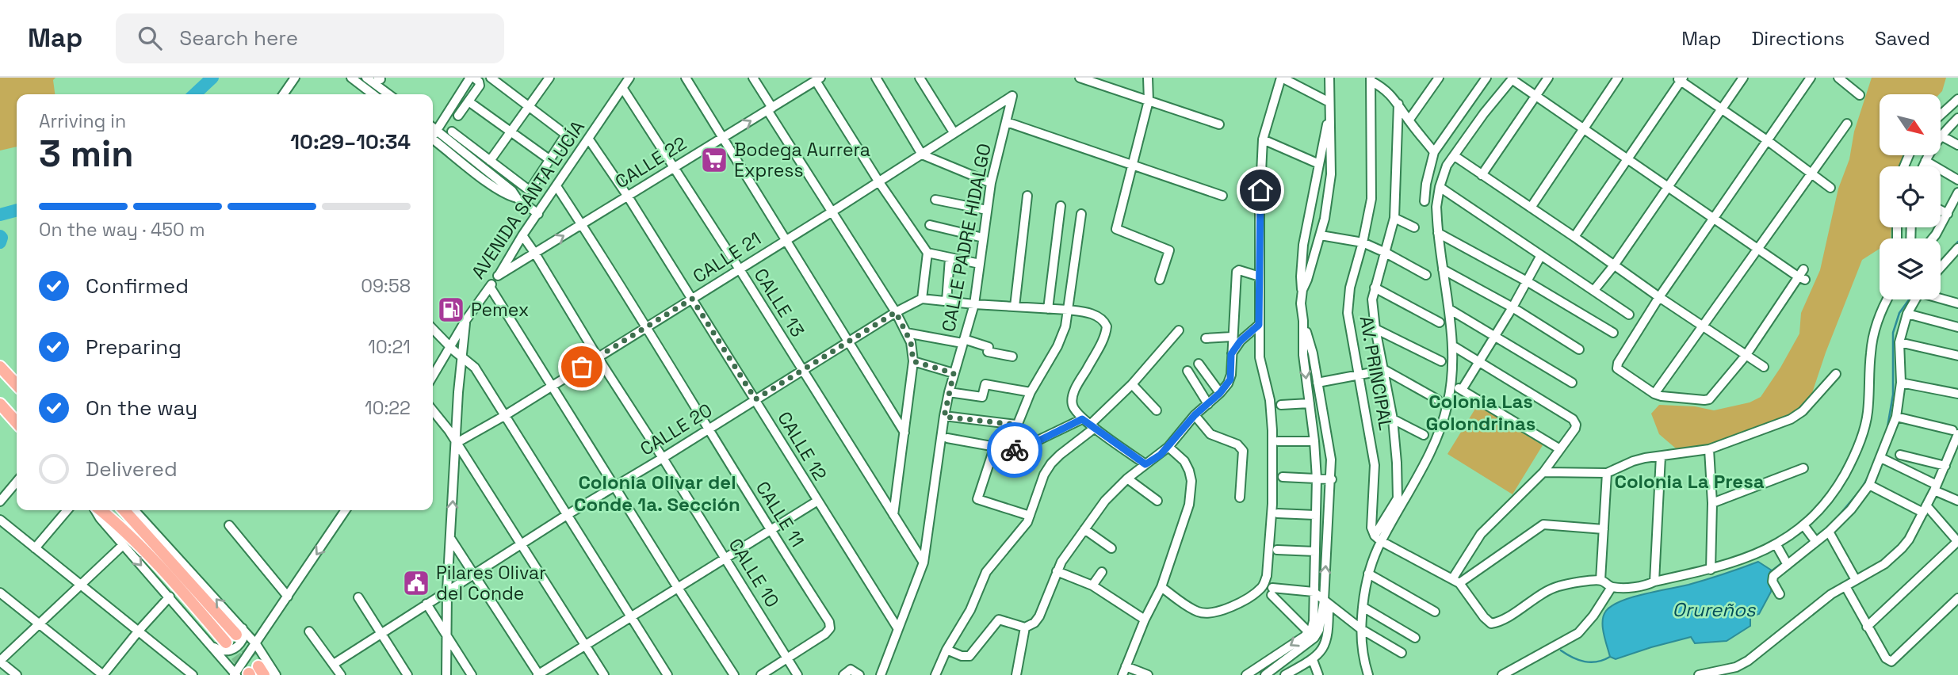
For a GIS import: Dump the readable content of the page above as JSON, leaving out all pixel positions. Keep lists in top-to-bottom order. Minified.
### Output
{"streets":{"street":["CALLE 22","AVENIDA SANTA LUCÍA","CALLE PADRE HIDALGO","CALLE 21","CALLE 13","AV. PRINCIPAL","CALLE 20","CALLE 12","CALLE 11","CALLE 10"]},"crossings":[["CALLE 22","AVENIDA SANTA LUCÍA"],["CALLE 22","CALLE 13"],["CALLE 22","CALLE 12"],["CALLE 22","CALLE 11"],["CALLE 22","CALLE 10"],["AVENIDA SANTA LUCÍA","CALLE 13"],["AVENIDA SANTA LUCÍA","CALLE 12"],["AVENIDA SANTA LUCÍA","CALLE 11"],["AVENIDA SANTA LUCÍA","CALLE 10"],["CALLE PADRE HIDALGO","CALLE 21"],["CALLE PADRE HIDALGO","CALLE 13"],["CALLE PADRE HIDALGO","CALLE 12"],["CALLE 21","CALLE 13"],["CALLE 21","CALLE 12"],["CALLE 21","CALLE 11"],["CALLE 21","CALLE 10"],["CALLE 13","CALLE 20"],["CALLE 20","CALLE 12"],["CALLE 20","CALLE 11"],["CALLE 20","CALLE 10"],["CALLE 11","CALLE 10"]],"districts":["Colonia Las Golondrinas","Colonia La Presa","Colonia Olivar del Conde 1a. Sección"],"water":["Orureños"],"places":{"supermarket":["Bodega Aurrera Express"],"fuel station":["Pemex"],"public building":["Pilares Olivar del Conde"]},"north":"bottom right","page":{"header":"Map","search":"Search here","nav":["Map","Directions","Saved"],"heading":["3 min","Arriving in","10:29–10:34"],"bar":"On the way · 450 m","list":[["Confirmed","09:58"],["Preparing","10:21"],["On the way","10:22"],"Delivered"]}}
